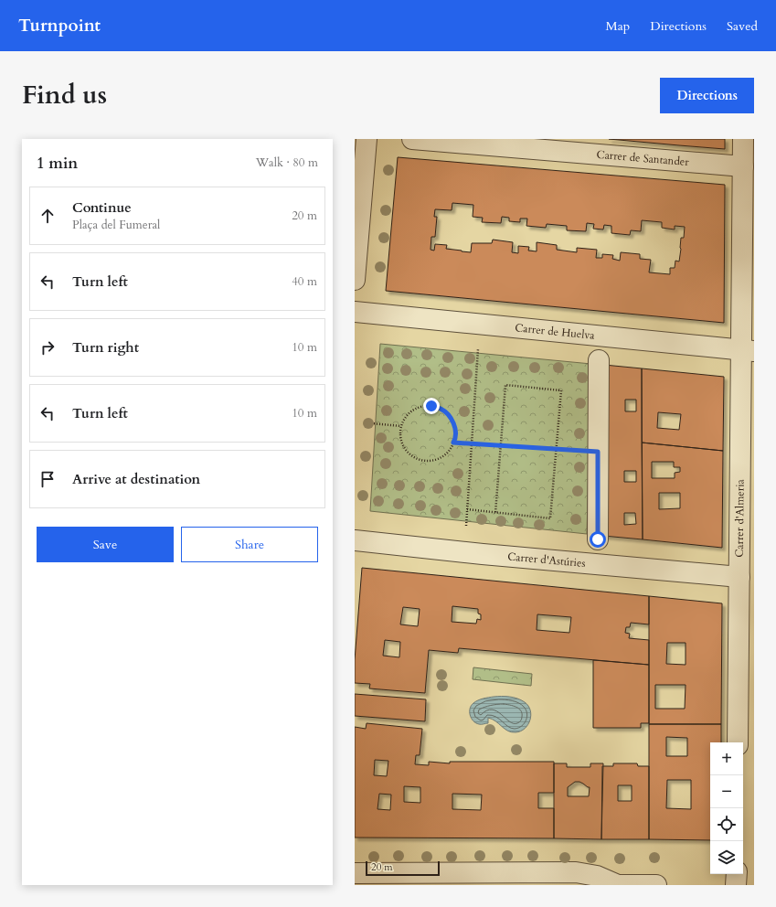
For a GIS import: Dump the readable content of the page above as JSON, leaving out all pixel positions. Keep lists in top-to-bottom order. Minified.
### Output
{"streets":{"street":["Carrer de Santander","Carrer de Huelva","Carrer d'Almeria","Carrer d'Astúries"]},"crossings":[["Carrer de Santander","Carrer d'Almeria"],["Carrer de Huelva","Carrer d'Almeria"],["Carrer d'Almeria","Carrer d'Astúries"]],"scale_bar":"20 m","page":{"header":"Turnpoint","nav":["Map","Directions","Saved"],"title":"Find us","buttons":["Directions",["Save","Share"]],"heading":["1 min","Walk · 80 m"],"list":[["Continue","Plaça del Fumeral","20 m"],["Turn left","40 m"],["Turn right","10 m"],["Turn left","10 m"],"Arrive at destination"],"map_buttons":["+","−"],"scale":"20 m"}}
